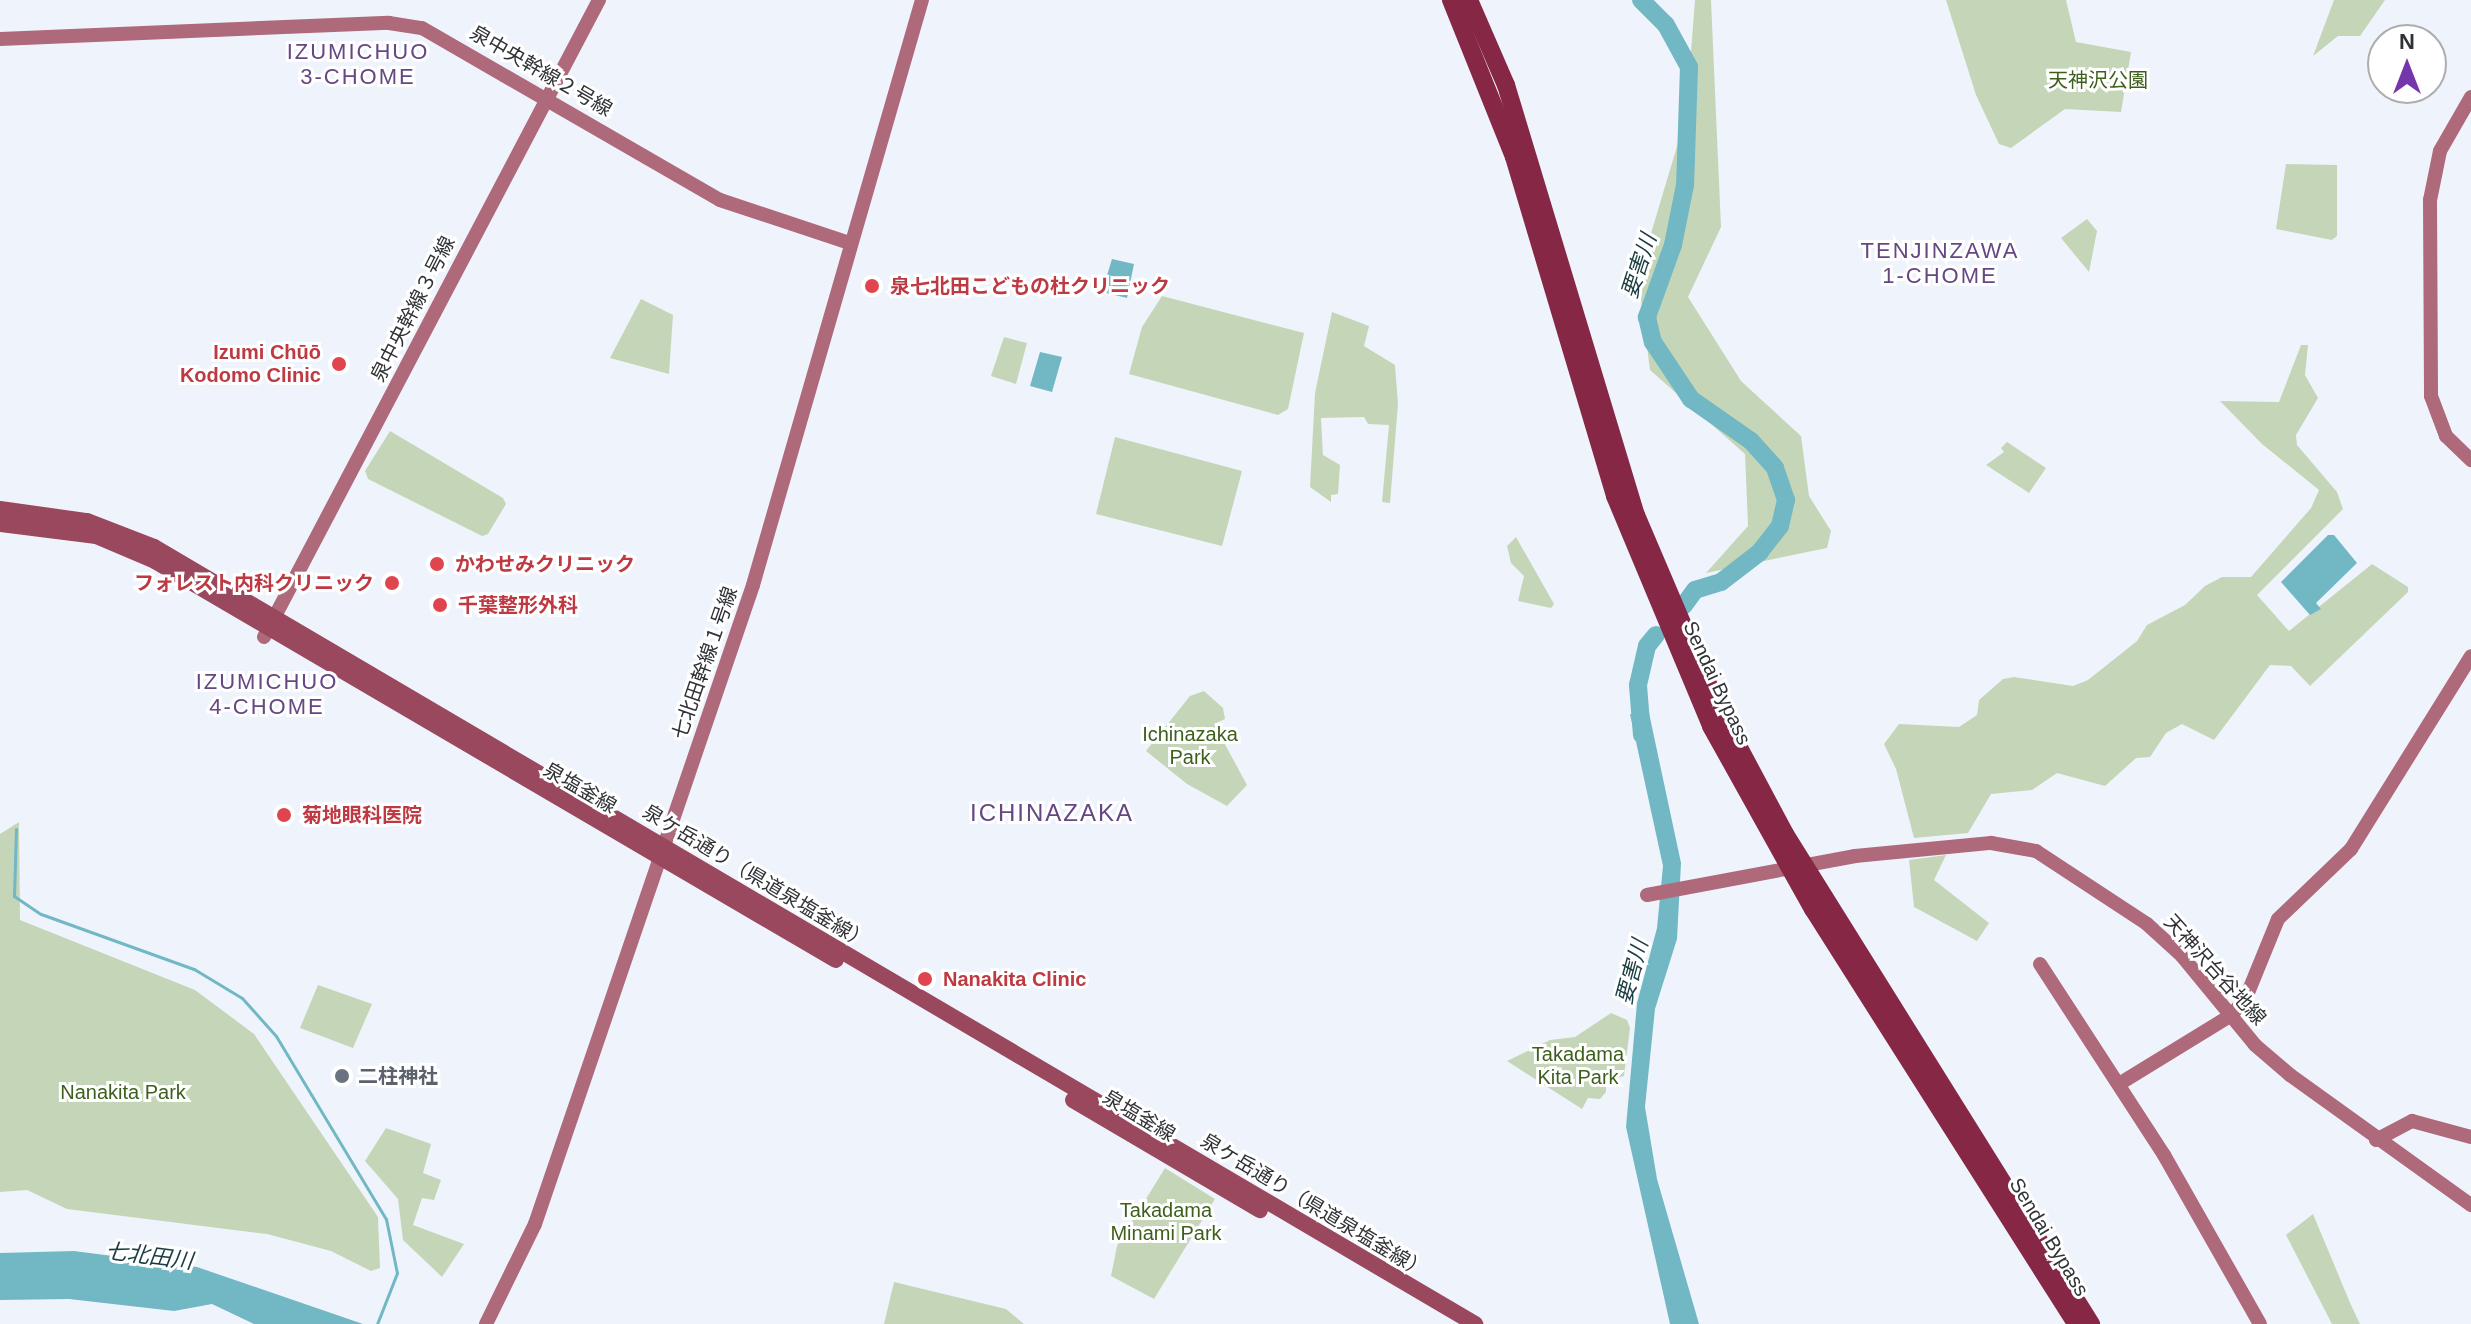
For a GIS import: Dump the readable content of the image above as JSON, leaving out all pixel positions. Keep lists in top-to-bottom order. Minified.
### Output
{"streets":{"highway":["Sendai Bypass"],"main road":["泉塩釜線","泉ケ岳通り（県道泉塩釜線）"],"street":["泉中央幹線２号線","泉中央幹線３号線","七北田幹線１号線","天神沢台谷地線"]},"crossings":[["泉中央幹線２号線","泉中央幹線３号線"],["泉中央幹線２号線","七北田幹線１号線"],["泉中央幹線３号線","泉塩釜線"],["七北田幹線１号線","泉塩釜線"],["七北田幹線１号線","泉ケ岳通り（県道泉塩釜線）"],["Sendai Bypass","天神沢台谷地線"],["泉塩釜線","泉ケ岳通り（県道泉塩釜線）"]],"districts":["IZUMICHUO 3-CHOME","TENJINZAWA 1-CHOME","IZUMICHUO 4-CHOME","ICHINAZAKA"],"water":["要害川","七北田川"],"parks":["天神沢公園","Ichinazaka Park","Takadama Kita Park","Nanakita Park","Takadama Minami Park"],"places":["泉七北田こどもの杜クリニック","Izumi Chūō Kodomo Clinic","かわせみクリニック","フォレスト内科クリニック","千葉整形外科","菊地眼科医院","Nanakita Clinic","二柱神社"],"north":"top"}
